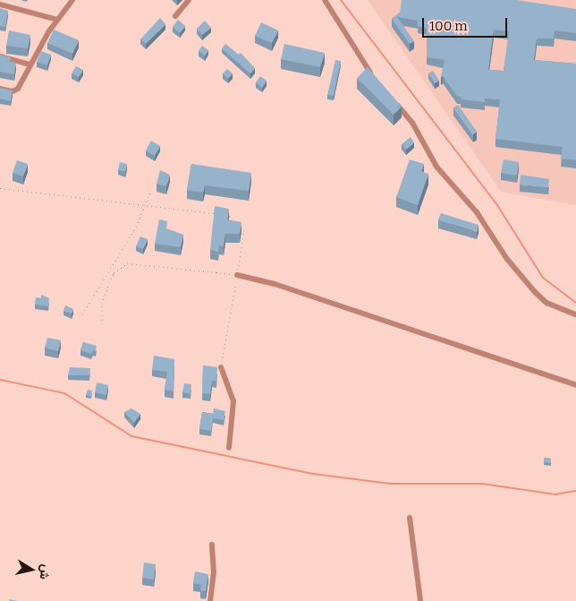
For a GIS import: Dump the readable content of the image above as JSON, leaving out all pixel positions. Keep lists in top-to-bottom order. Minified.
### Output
{"scale_bar":"100 m","north":"right"}
